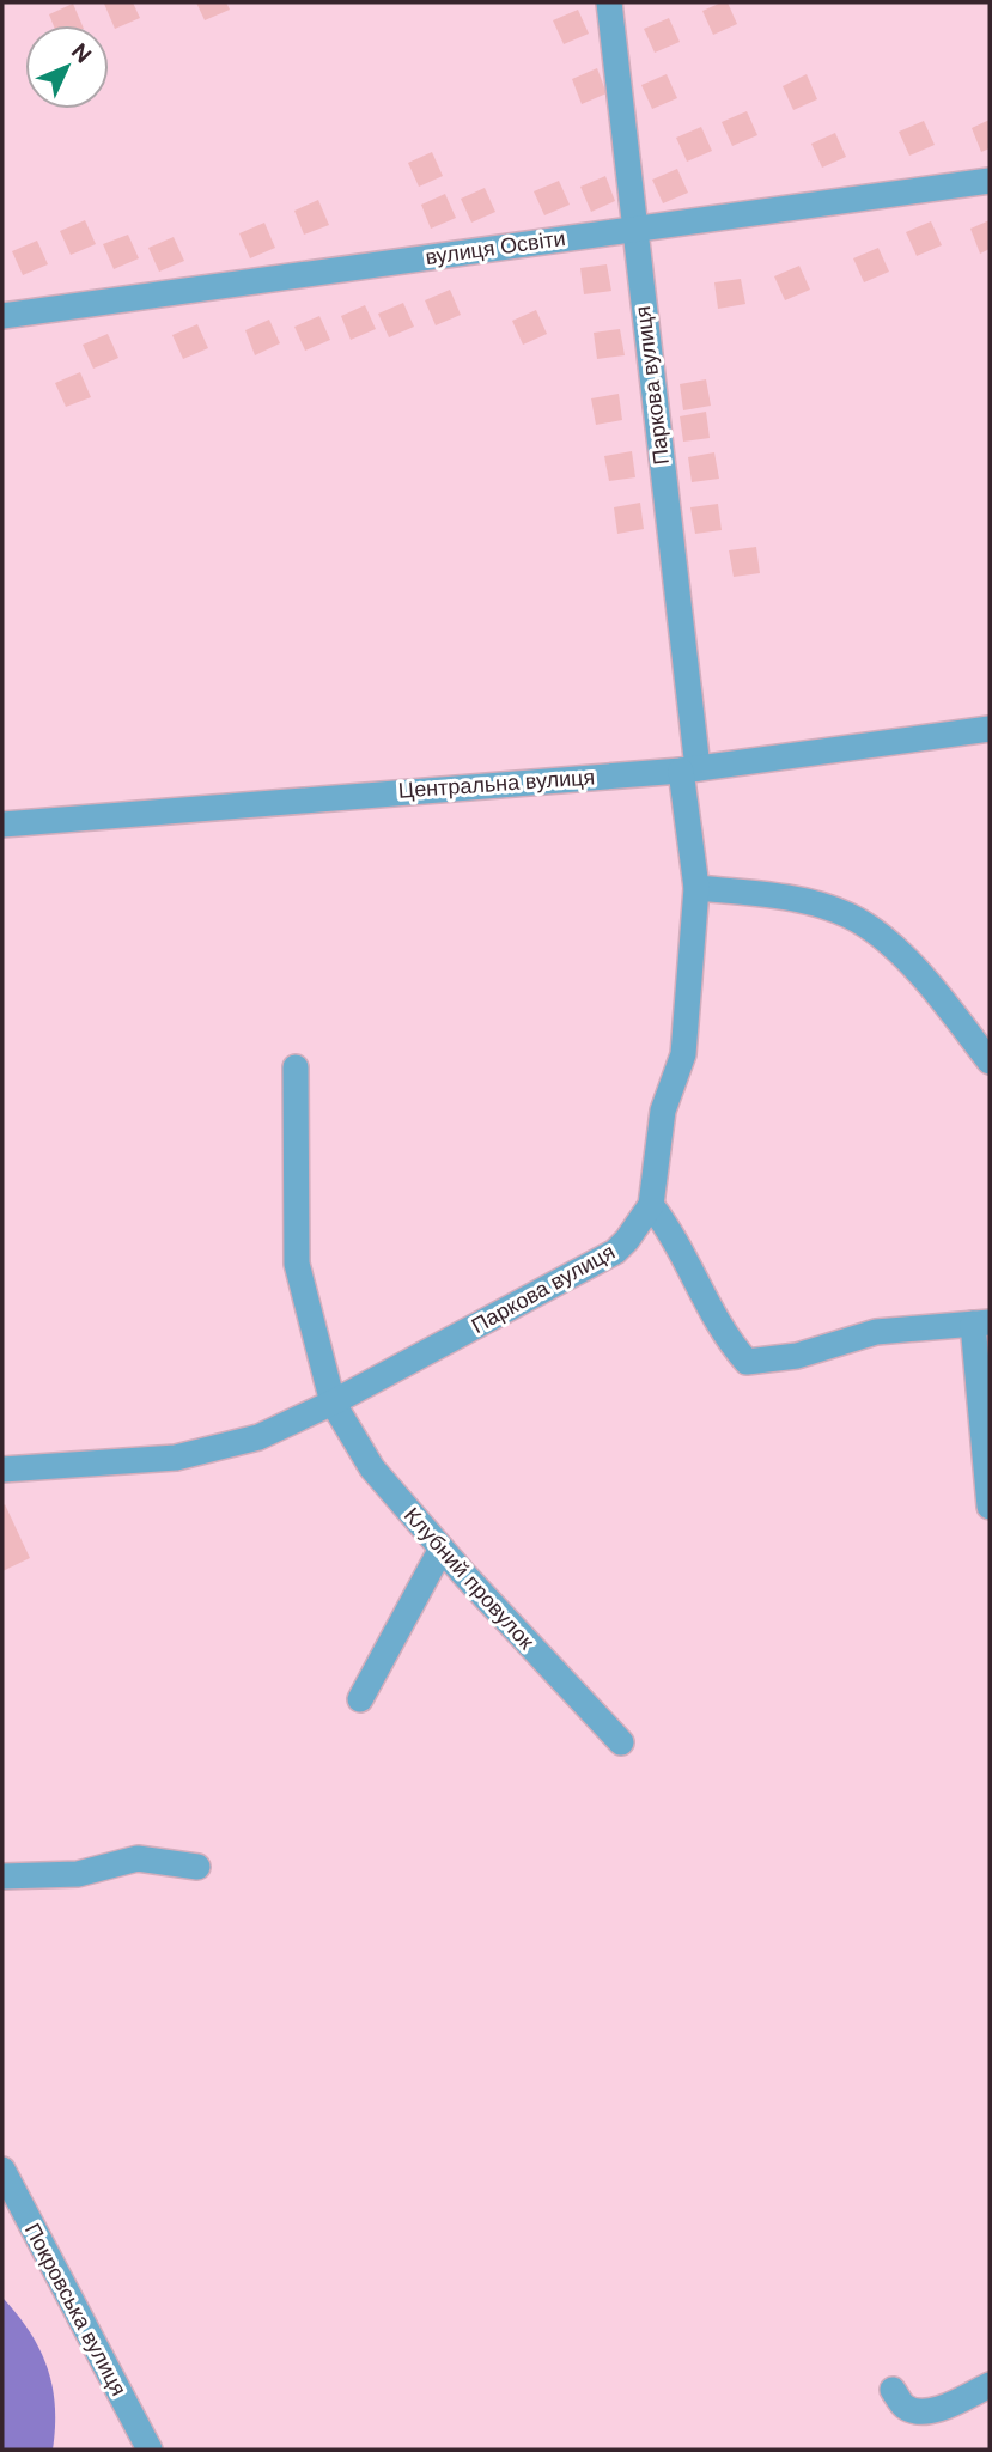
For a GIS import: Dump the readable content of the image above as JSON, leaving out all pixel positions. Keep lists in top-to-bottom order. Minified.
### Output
{"streets":{"street":["вулиця Освіти","Паркова вулиця","Центральна вулиця","Клубний провулок","Покровська вулиця"]},"crossings":[["вулиця Освіти","Паркова вулиця"],["Паркова вулиця","Центральна вулиця"],["Паркова вулиця","Клубний провулок"]],"north":"top right"}
